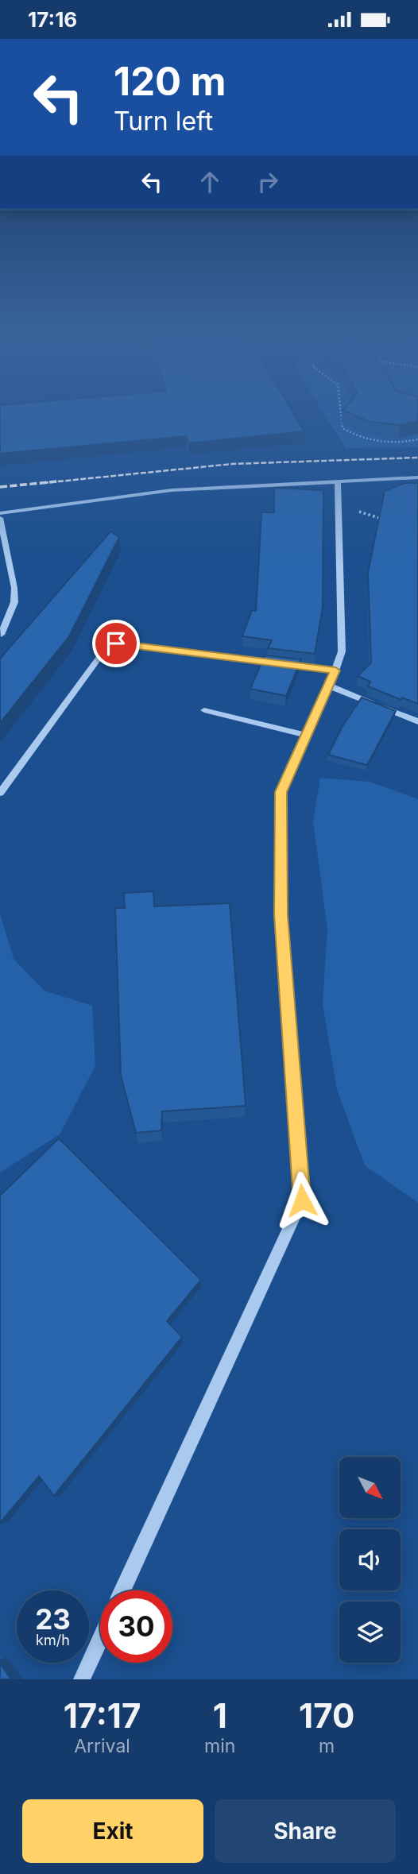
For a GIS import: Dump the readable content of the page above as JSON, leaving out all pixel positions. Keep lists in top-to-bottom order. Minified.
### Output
{"north":"bottom right","page":{"status":"17:16","turn":["120 m","Turn left"],"speed":"23 km/h","limit":"30","eta":["17:17","Arrival","1","min","170","m"],"buttons":["Exit","Share"]}}
